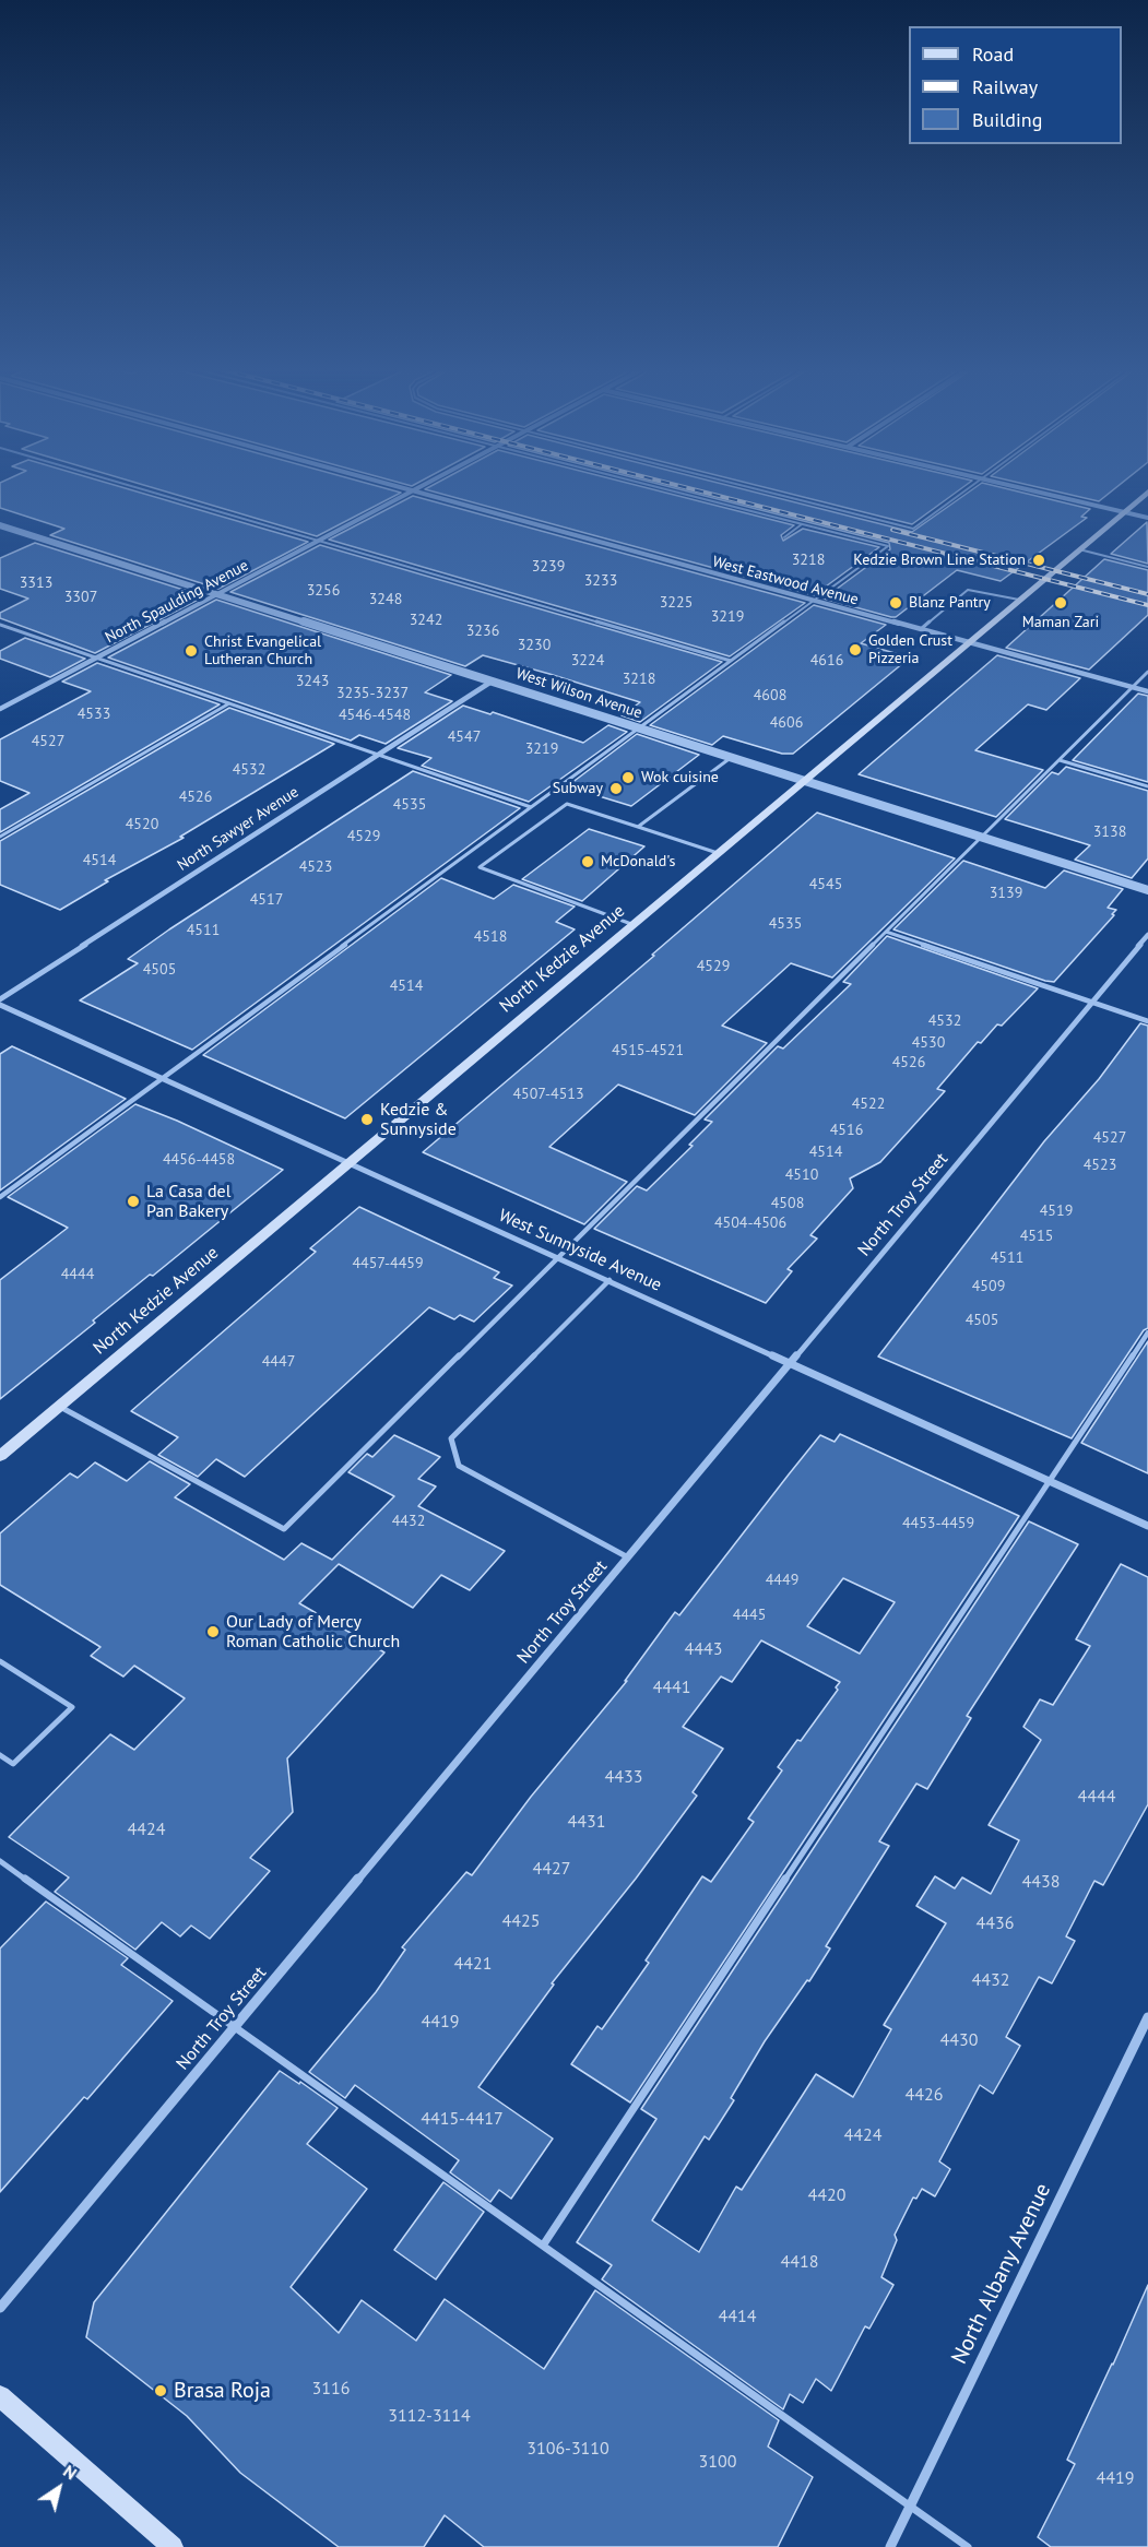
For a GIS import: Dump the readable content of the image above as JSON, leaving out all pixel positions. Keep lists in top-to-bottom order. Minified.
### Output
{"streets":{"main road":["North Kedzie Avenue"],"street":["West Eastwood Avenue","North Spaulding Avenue","West Wilson Avenue","North Sawyer Avenue","North Troy Street","West Sunnyside Avenue","North Albany Avenue"]},"crossings":[["West Eastwood Avenue","North Spaulding Avenue"],["West Eastwood Avenue","North Kedzie Avenue"],["North Spaulding Avenue","West Wilson Avenue"],["West Wilson Avenue","North Sawyer Avenue"],["West Wilson Avenue","North Kedzie Avenue"],["North Sawyer Avenue","West Sunnyside Avenue"],["North Kedzie Avenue","West Sunnyside Avenue"],["North Troy Street","West Sunnyside Avenue"]],"places":["Kedzie Brown Line Station","Blanz Pantry","Maman Zari","Golden Crust Pizzeria","Christ Evangelical Lutheran Church","Wok cuisine","Subway","McDonald's","Kedzie & Sunnyside","La Casa del Pan Bakery","Our Lady of Mercy Roman Catholic Church","Brasa Roja"],"house_numbers":["3218","3239","3233","3313","3256","3307","3248","3225","3219","3242","3236","3230","3224","4616","3218","3243","3235-3237","4608","4533","4546-4548","4606","4547","4527","3219","4532","4526","4535","4520","3138","4529","4514","4523","4545","3139","4517","4535","4511","4518","4529","4505","4514","4532","4530","4515-4521","4526","4507-4513","4522","4516","4527","4514","4456-4458","4523","4510","4508","4519","4504-4506","4515","4511","4457-4459","4444","4509","4505","4447","4432","4453-4459","4449","4445","4443","4441","4433","4444","4431","4424","4427","4438","4425","4436","4421","4432","4419","4430","4426","4415-4417","4424","4420","4418","4414","3116","3112-3114","3106-3110","3100","4419"],"legend":["Road","Railway","Building"],"north":"top right"}
